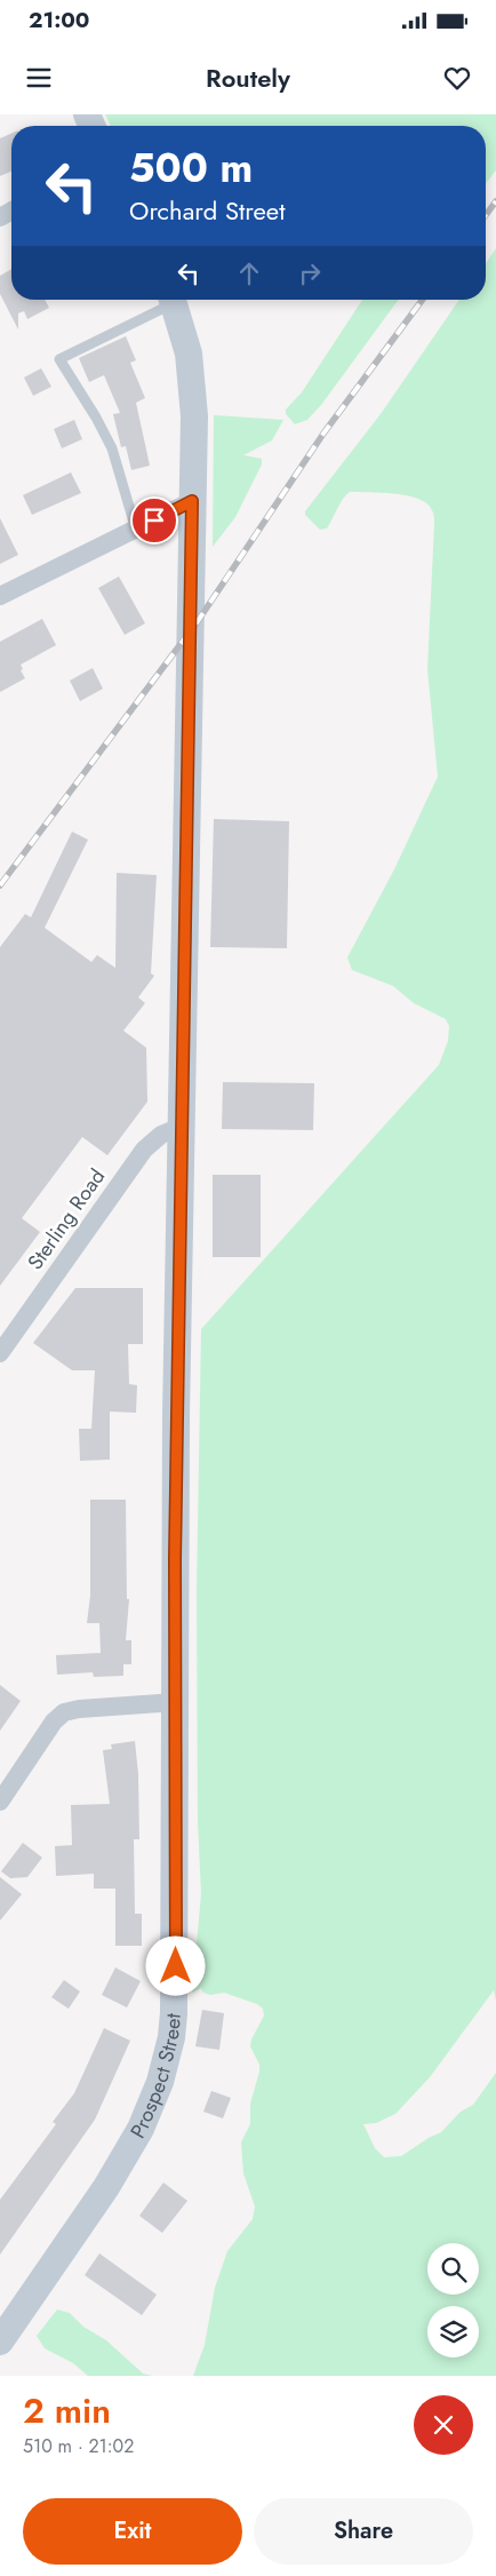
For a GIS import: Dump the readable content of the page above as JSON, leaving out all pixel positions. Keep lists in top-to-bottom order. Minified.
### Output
{"streets":{"main road":["Prospect Street"],"street":["Sterling Road"]},"crossings":[["Sterling Road","Prospect Street"]],"page":{"status":"21:00","header":"Routely","turn":["500 m","Orchard Street"],"heading":["2 min","510 m · 21:02"],"buttons":["Exit","Share"]}}
